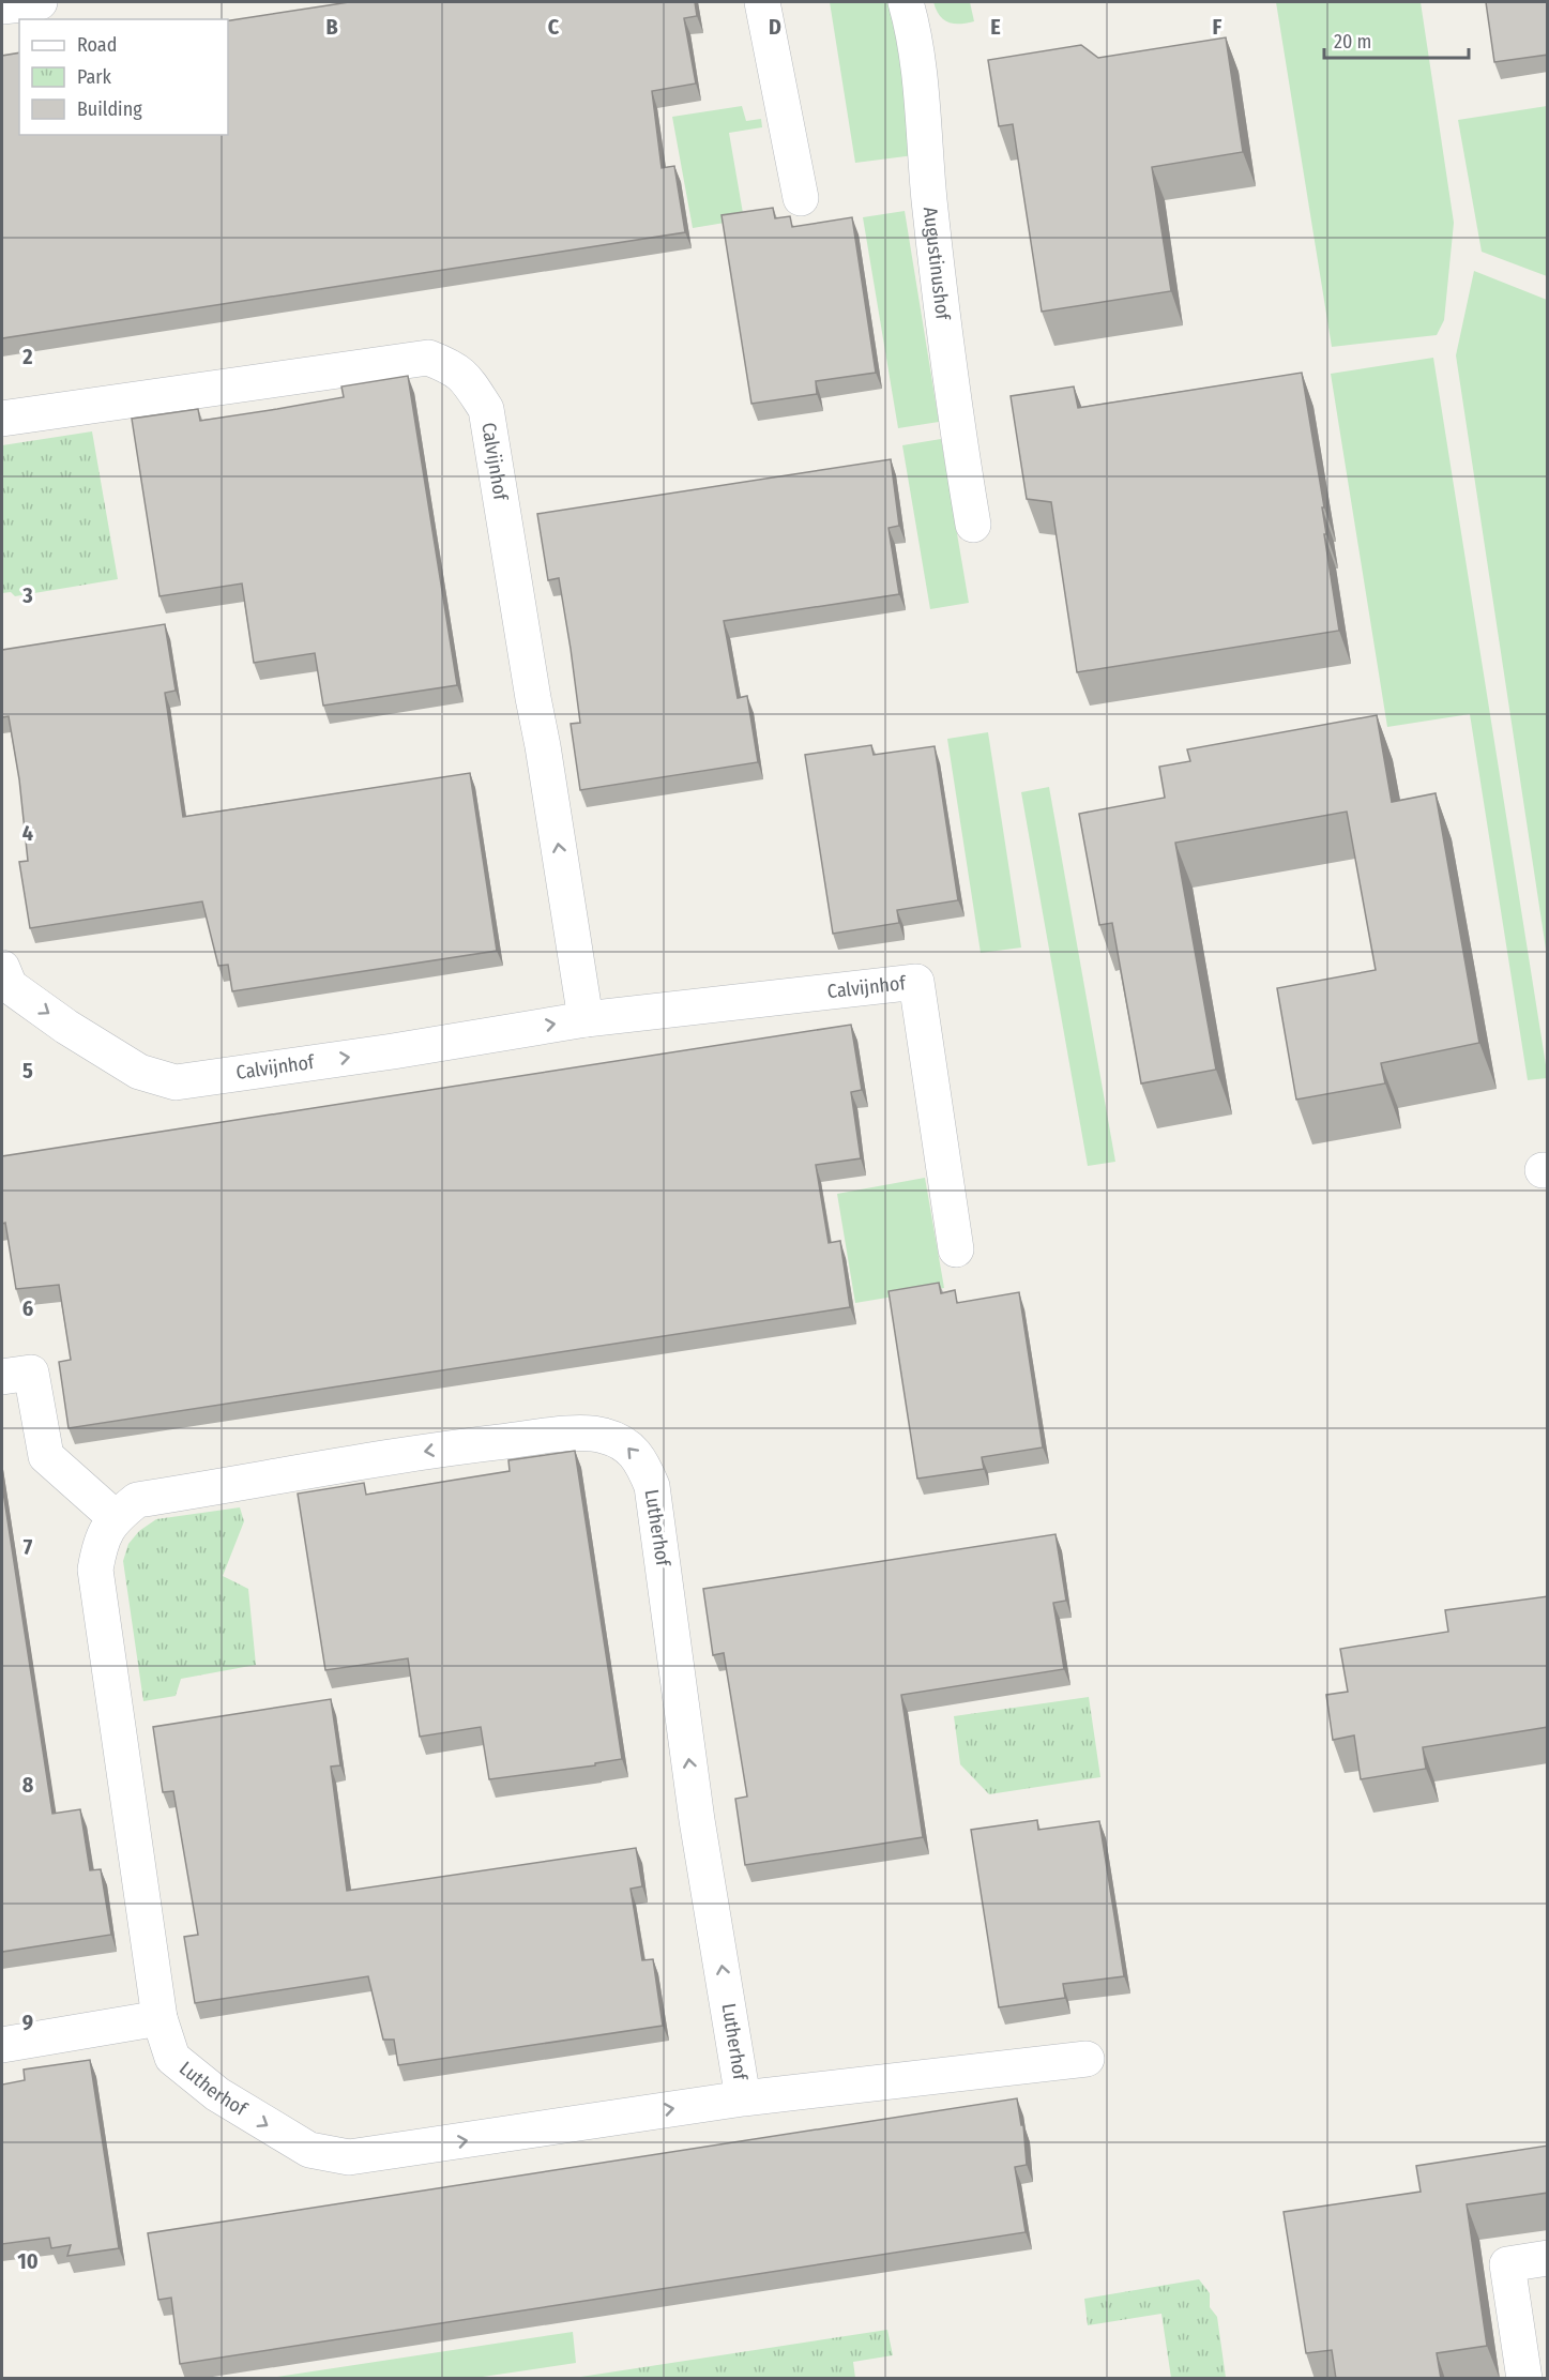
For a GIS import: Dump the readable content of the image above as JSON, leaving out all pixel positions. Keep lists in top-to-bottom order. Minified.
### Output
{"streets":{"street":["Augustinushof","Calvijnhof","Lutherhof"]},"legend":["Road","Park","Building"],"scale_bar":"20 m","grid":{"columns":["B","C","D","E","F"],"rows":["2","3","4","5","6","7","8","9","10"]}}
